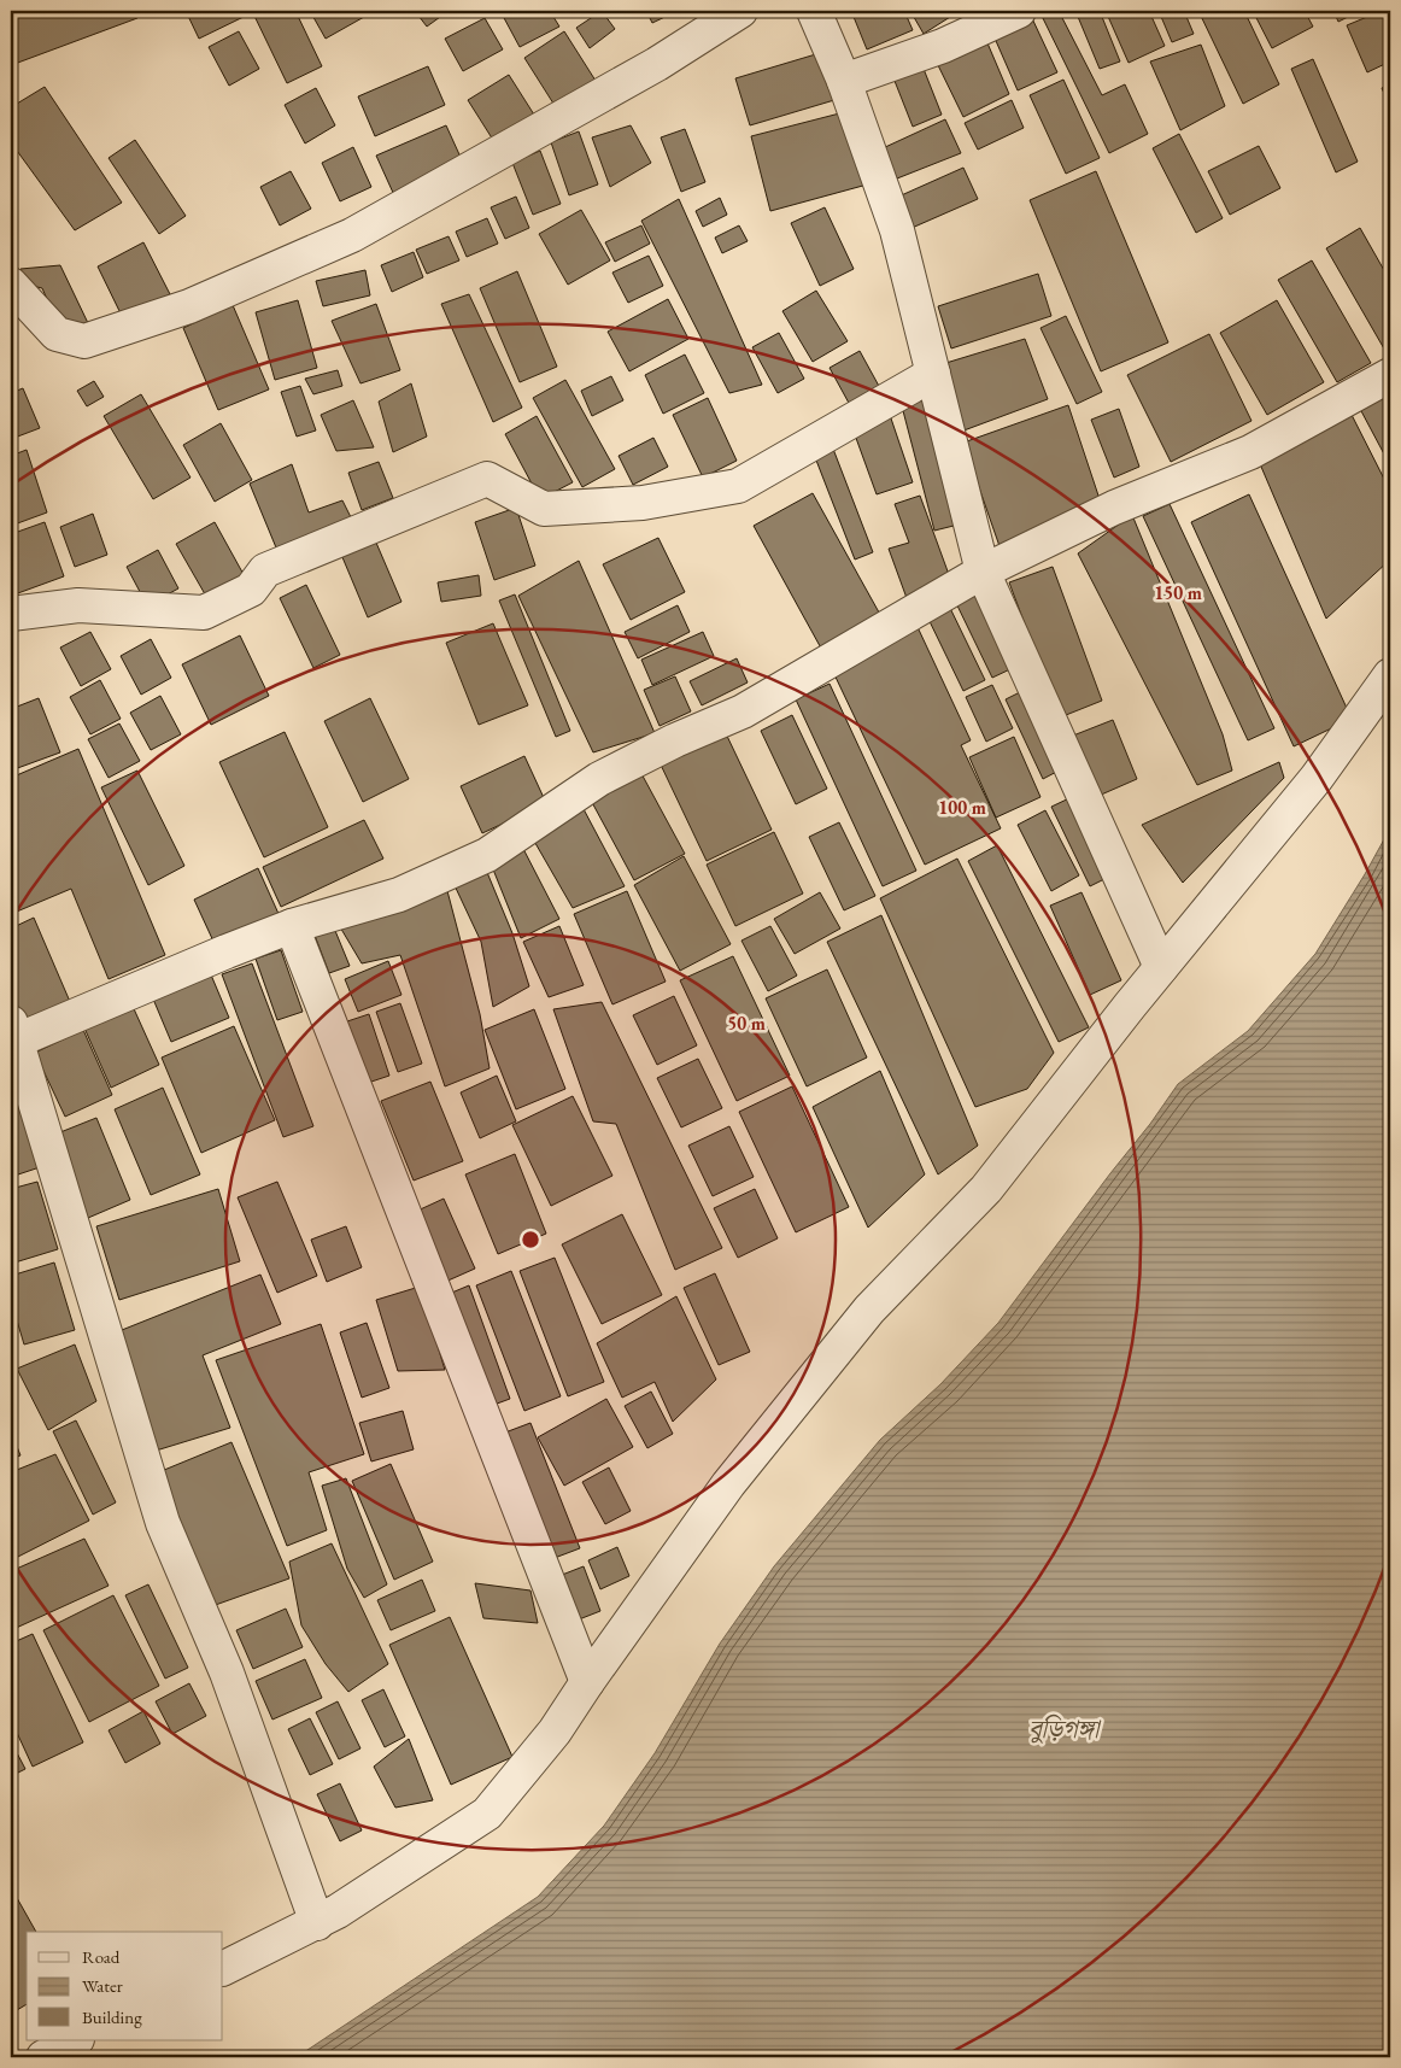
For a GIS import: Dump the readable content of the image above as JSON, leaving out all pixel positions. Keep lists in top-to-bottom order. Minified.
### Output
{"water":["বুড়িগঙ্গা"],"legend":["Road","Water","Building"],"rings":["150 m","100 m","50 m"]}
